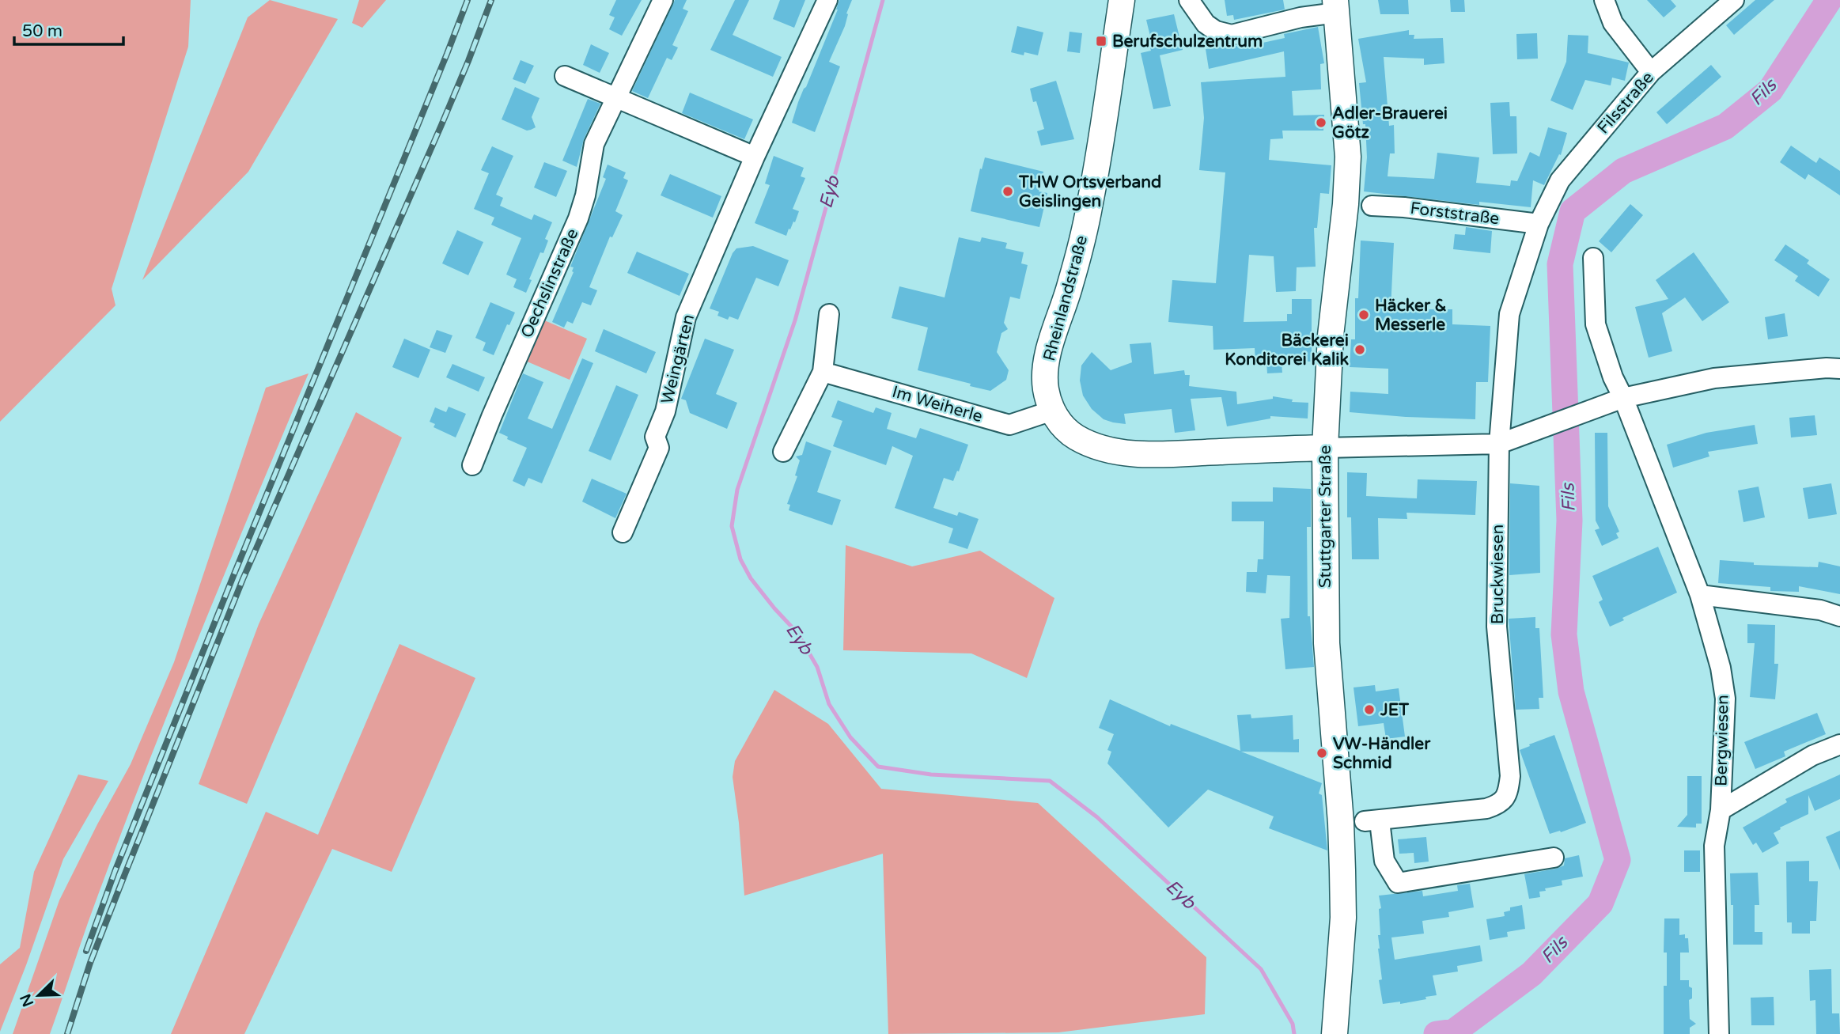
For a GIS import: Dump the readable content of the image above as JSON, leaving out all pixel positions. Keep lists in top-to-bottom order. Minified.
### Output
{"streets":{"main road":["Rheinlandstraße","Stuttgarter Straße"],"street":["Filsstraße","Forststraße","Oechslinstraße","Weingärten","Im Weiherle","Bruckwiesen","Bergwiesen"]},"crossings":[["Filsstraße","Forststraße"],["Filsstraße","Bruckwiesen"],["Forststraße","Bruckwiesen"],["Rheinlandstraße","Im Weiherle"],["Rheinlandstraße","Stuttgarter Straße"]],"water":["Fils","Eyb"],"places":{"transit":["Berufschulzentrum"],"other":["Adler-Brauerei Götz","THW Ortsverband Geislingen","Häcker & Messerle","Bäckerei Konditorei Kalik","JET","VW-Händler Schmid"]},"scale_bar":"50 m","north":"bottom left"}
